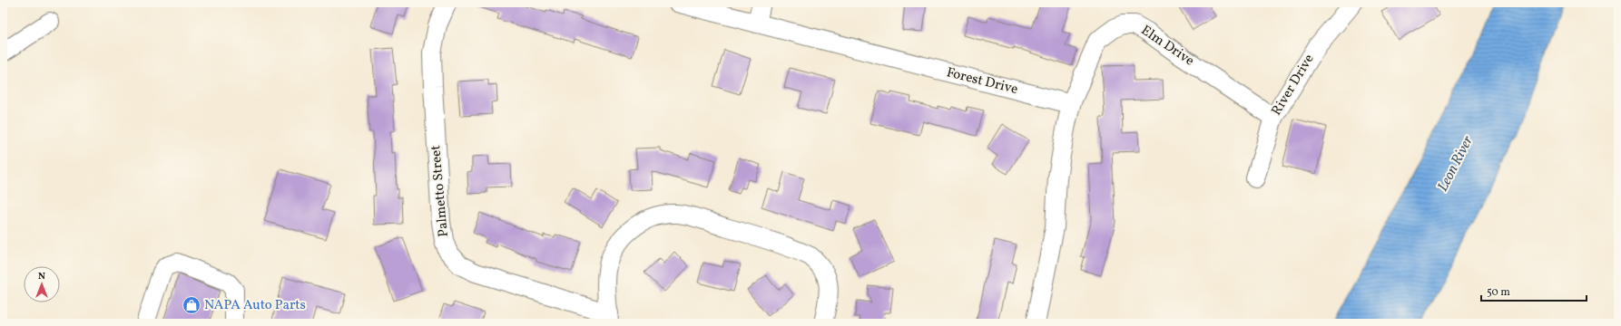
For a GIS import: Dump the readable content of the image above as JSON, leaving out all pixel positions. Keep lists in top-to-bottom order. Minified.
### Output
{"streets":{"street":["Elm Drive","Forest Drive","River Drive","Palmetto Street"]},"crossings":[["Elm Drive","Forest Drive"],["Elm Drive","River Drive"]],"water":["Leon River"],"places":{"shop":["NAPA Auto Parts"]},"scale_bar":"50 m","north":"top"}
